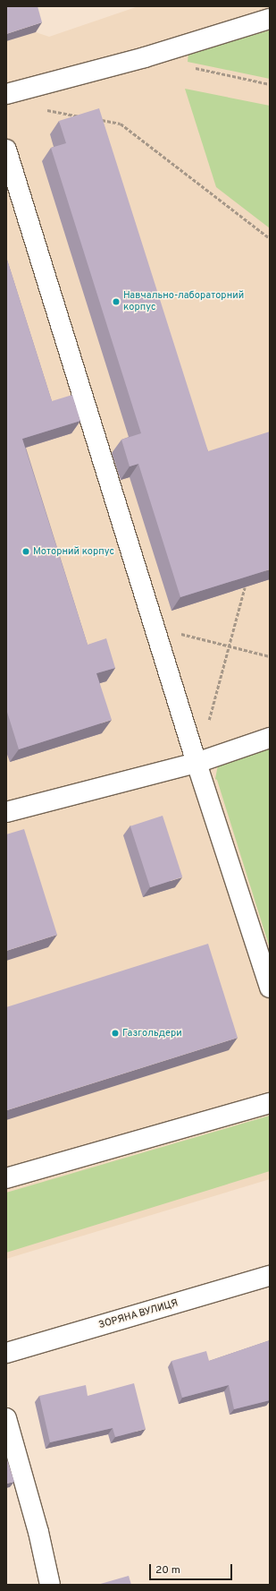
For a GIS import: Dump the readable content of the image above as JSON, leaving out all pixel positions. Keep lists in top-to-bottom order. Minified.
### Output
{"streets":{"street":["ЗОРЯНА ВУЛИЦЯ"]},"places":["Навчально-лабораторний корпус","Моторний корпус","Газгольдери"],"scale_bar":"20 m"}
